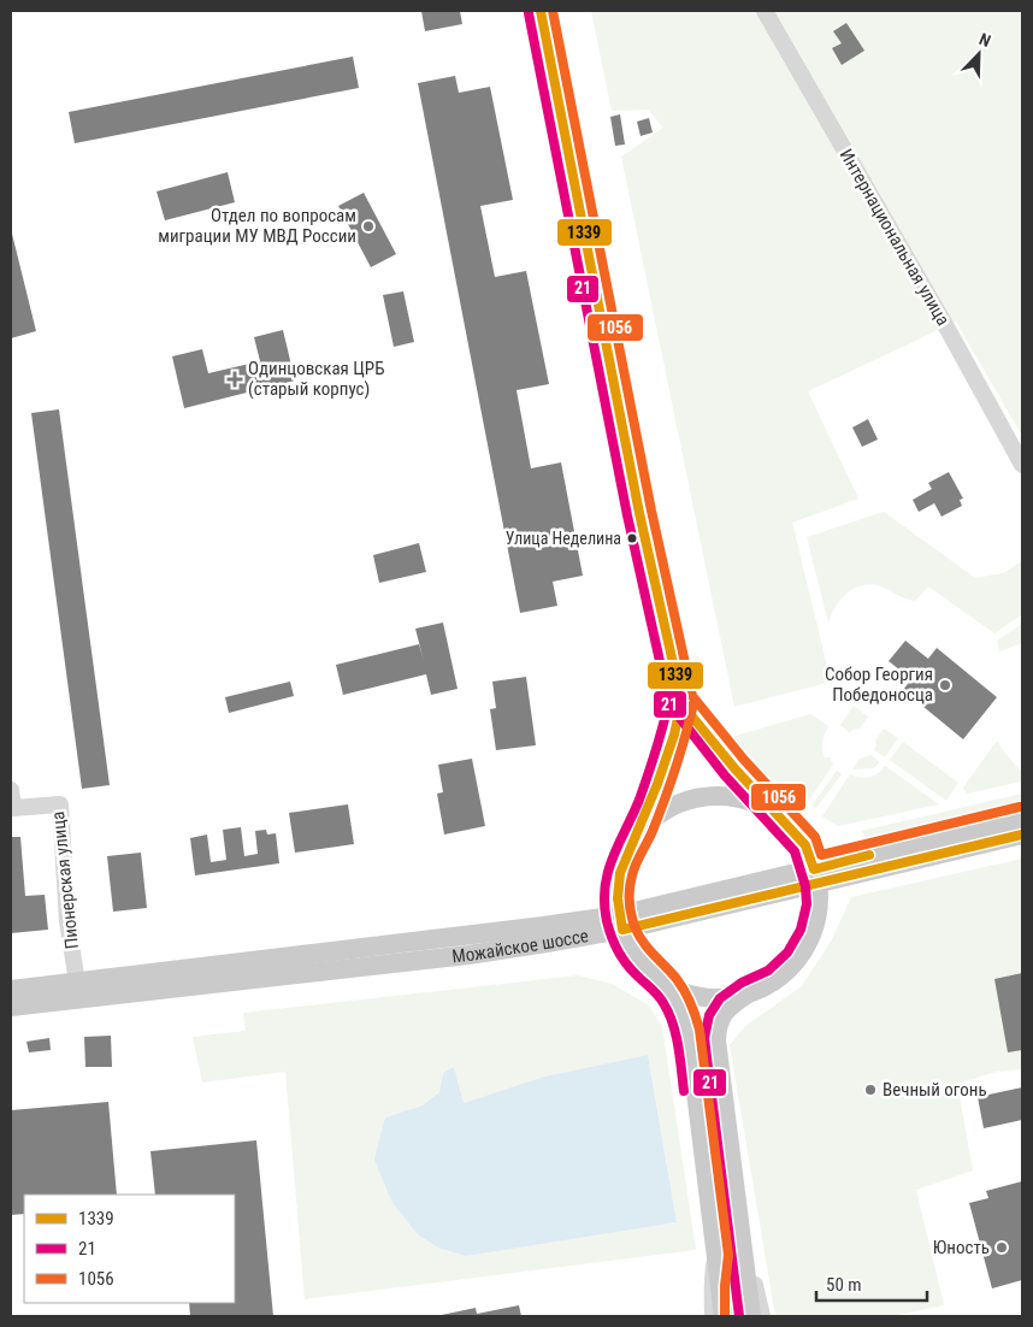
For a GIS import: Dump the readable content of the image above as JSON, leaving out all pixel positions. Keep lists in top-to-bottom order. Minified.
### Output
{"streets":{"main road":["Можайское шоссе"],"street":["Интернациональная улица","Пионерская улица"]},"crossings":[["Пионерская улица","Можайское шоссе"]],"places":{"other":["Отдел по вопросам миграции МУ МВД России","Улица Неделина","Собор Георгия Победоносца","Вечный огонь","Юность"],"health":["Одинцовская ЦРБ (старый корпус)"]},"lines":["transit line 1339","transit line 1056","transit line 21"],"legend":["1339","21","1056"],"scale_bar":"50 m","north":"top right"}
